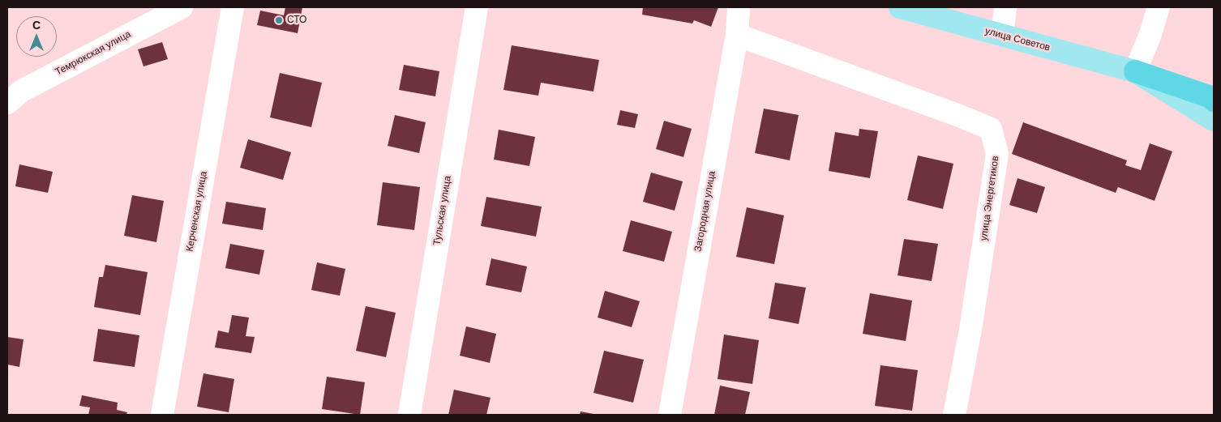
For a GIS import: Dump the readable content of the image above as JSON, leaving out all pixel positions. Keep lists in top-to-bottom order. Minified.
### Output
{"streets":{"main road":["улица Советов"],"street":["Темрюкская улица","улица Энергетиков","Тульская улица","Керченская улица","Загородная улица"]},"crossings":[["улица Энергетиков","Загородная улица"]],"places":["СТО"],"north":"top"}
